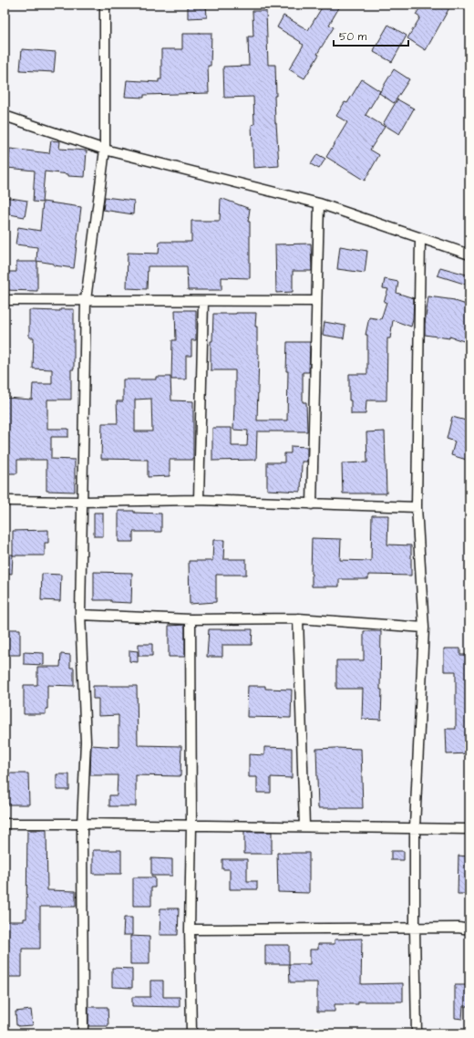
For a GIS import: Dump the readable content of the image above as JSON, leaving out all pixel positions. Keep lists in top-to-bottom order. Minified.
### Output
{"scale_bar":"50 m"}
